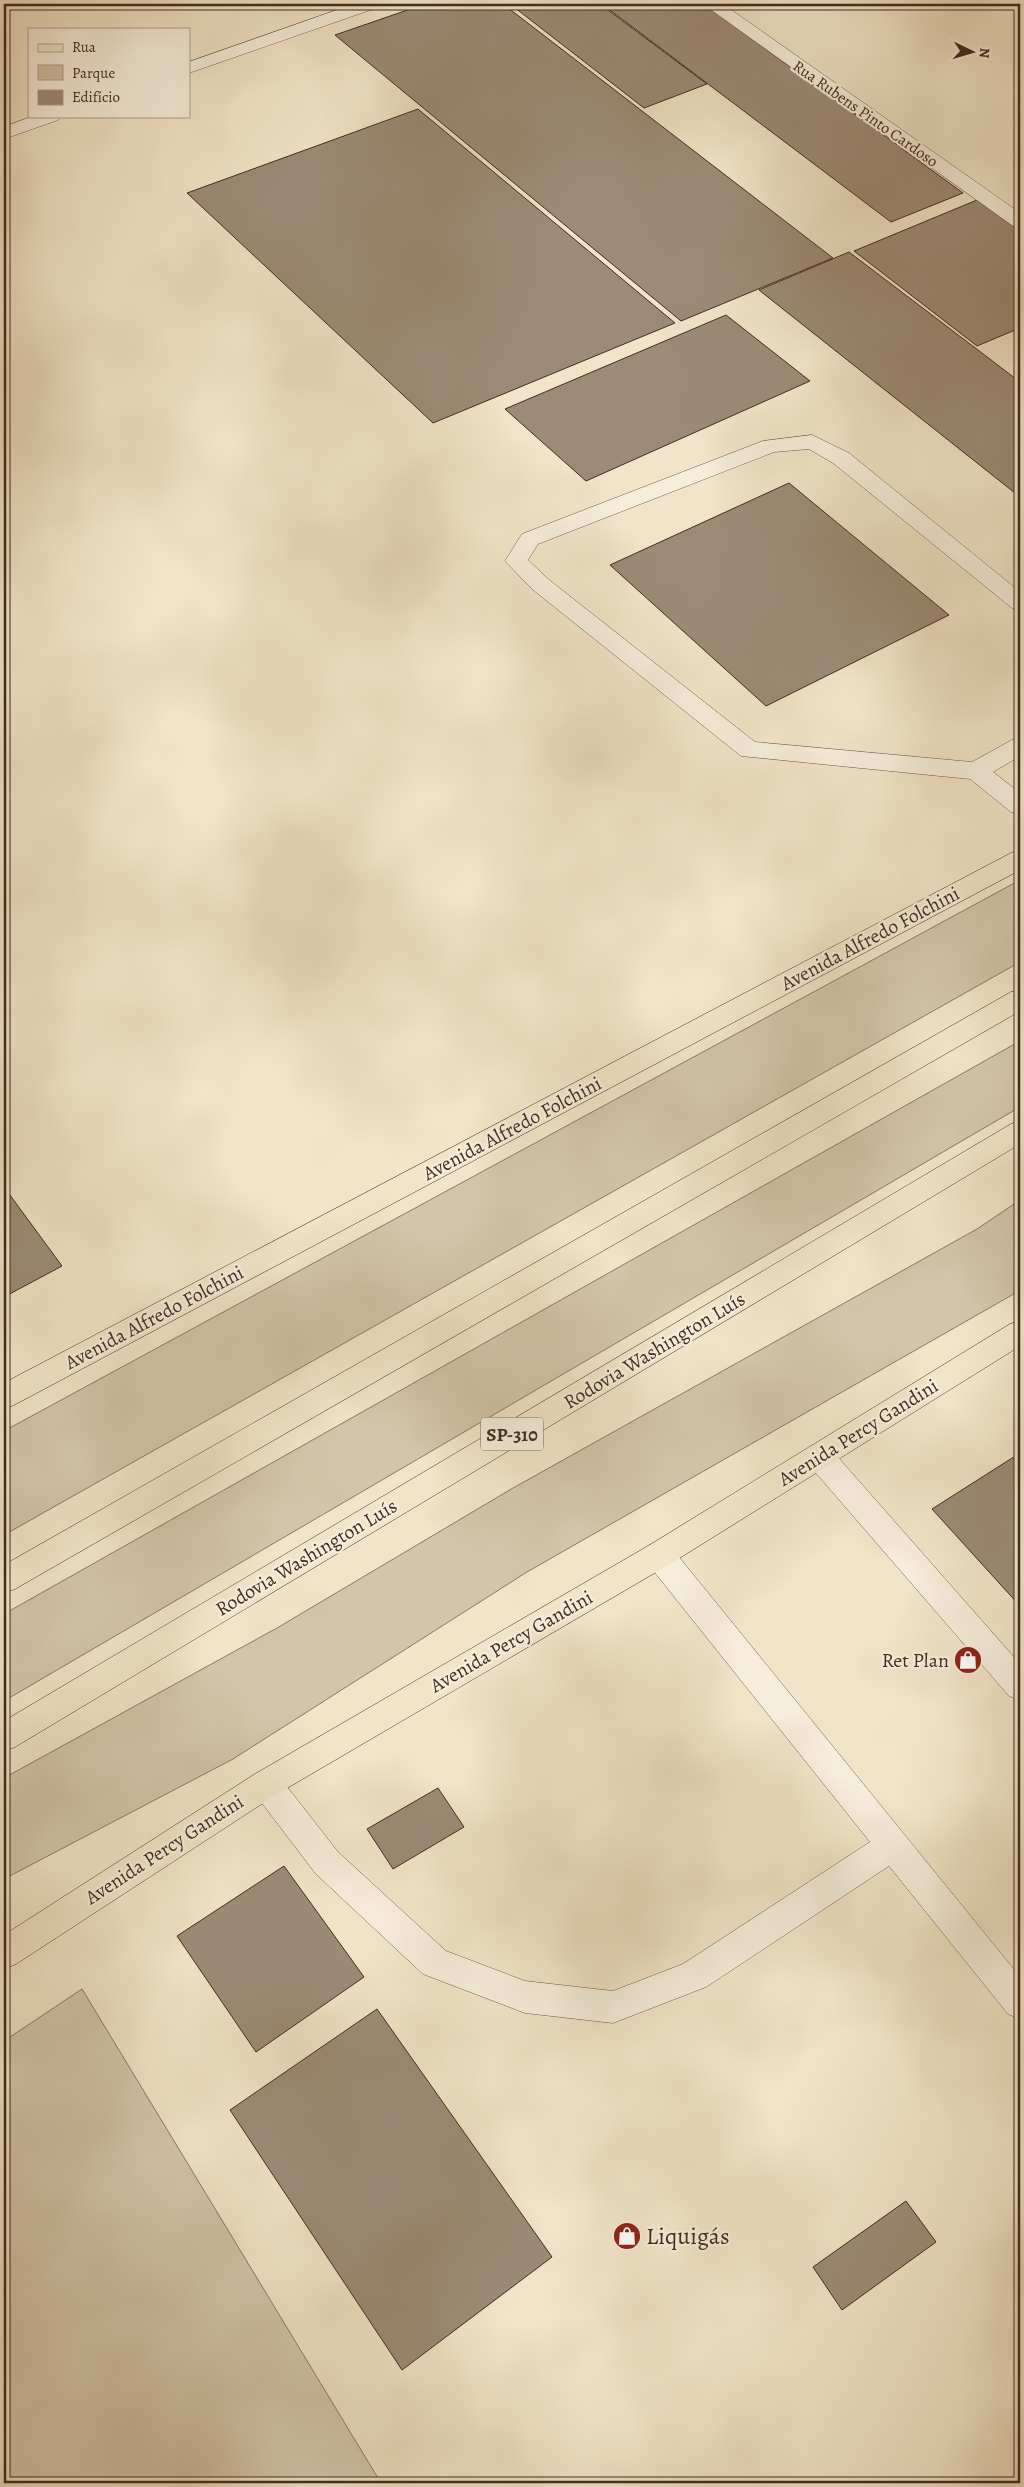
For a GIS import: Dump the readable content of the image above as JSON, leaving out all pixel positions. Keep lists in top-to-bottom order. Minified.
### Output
{"streets":{"main road":["Avenida Alfredo Folchini","Rodovia Washington Luís","Avenida Percy Gandini","SP-310"],"street":["Rua Rubens Pinto Cardoso"]},"places":{"shop":["Ret Plan","Liquigás"]},"legend":["Rua","Parque","Edifício"],"north":"right"}
